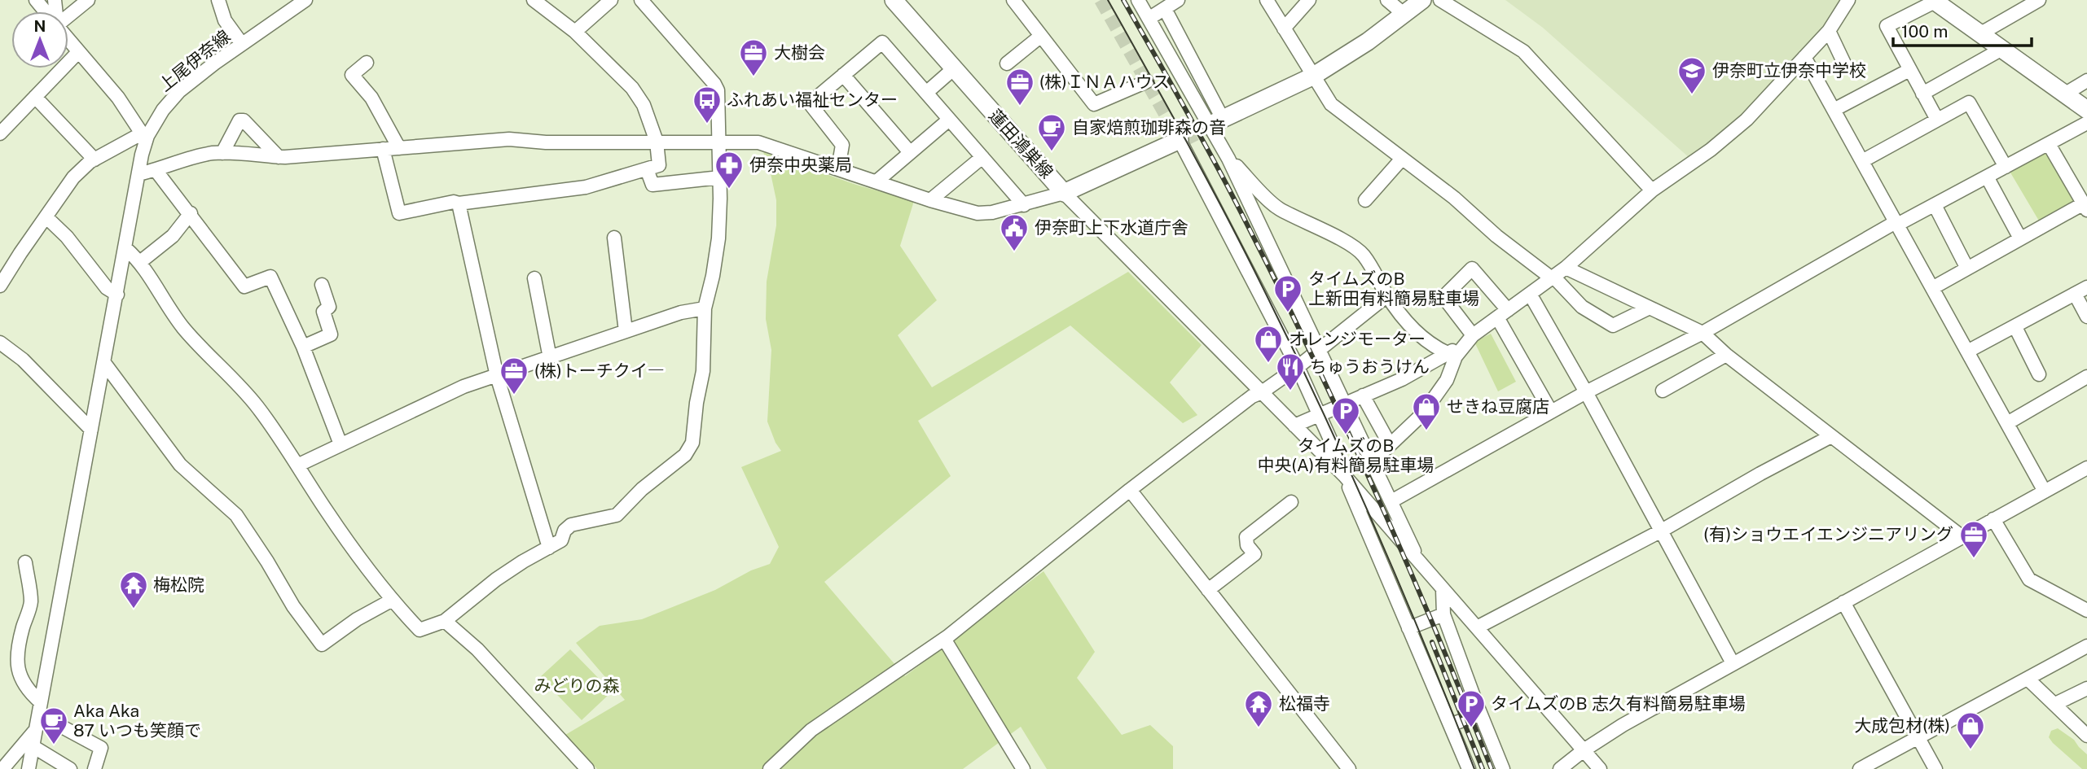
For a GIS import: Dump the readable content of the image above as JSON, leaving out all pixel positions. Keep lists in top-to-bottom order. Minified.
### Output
{"streets":{"main road":["蓮田鴻巣線"],"street":["上尾伊奈線"]},"parks":["みどりの森"],"places":{"office":["大樹会","(株)ＩＮＡハウス","(株)トーチクイ―","(有)ショウエイエンジニアリング"],"school or university":["伊奈町立伊奈中学校"],"bus stop":["ふれあい福祉センター"],"cafe":["自家焙煎珈琲森の音","Aka Aka 87 いつも笑顔で"],"pharmacy":["伊奈中央薬局"],"public building":["伊奈町上下水道庁舎"],"parking":["タイムズのB 上新田有料簡易駐車場","タイムズのB 中央(A)有料簡易駐車場","タイムズのB 志久有料簡易駐車場"],"shop":["オレンジモーター","せきね豆腐店","大成包材(株)"],"restaurant":["ちゅうおうけん"],"temple":["梅松院","松福寺"]},"scale_bar":"100 m","north":"top"}
